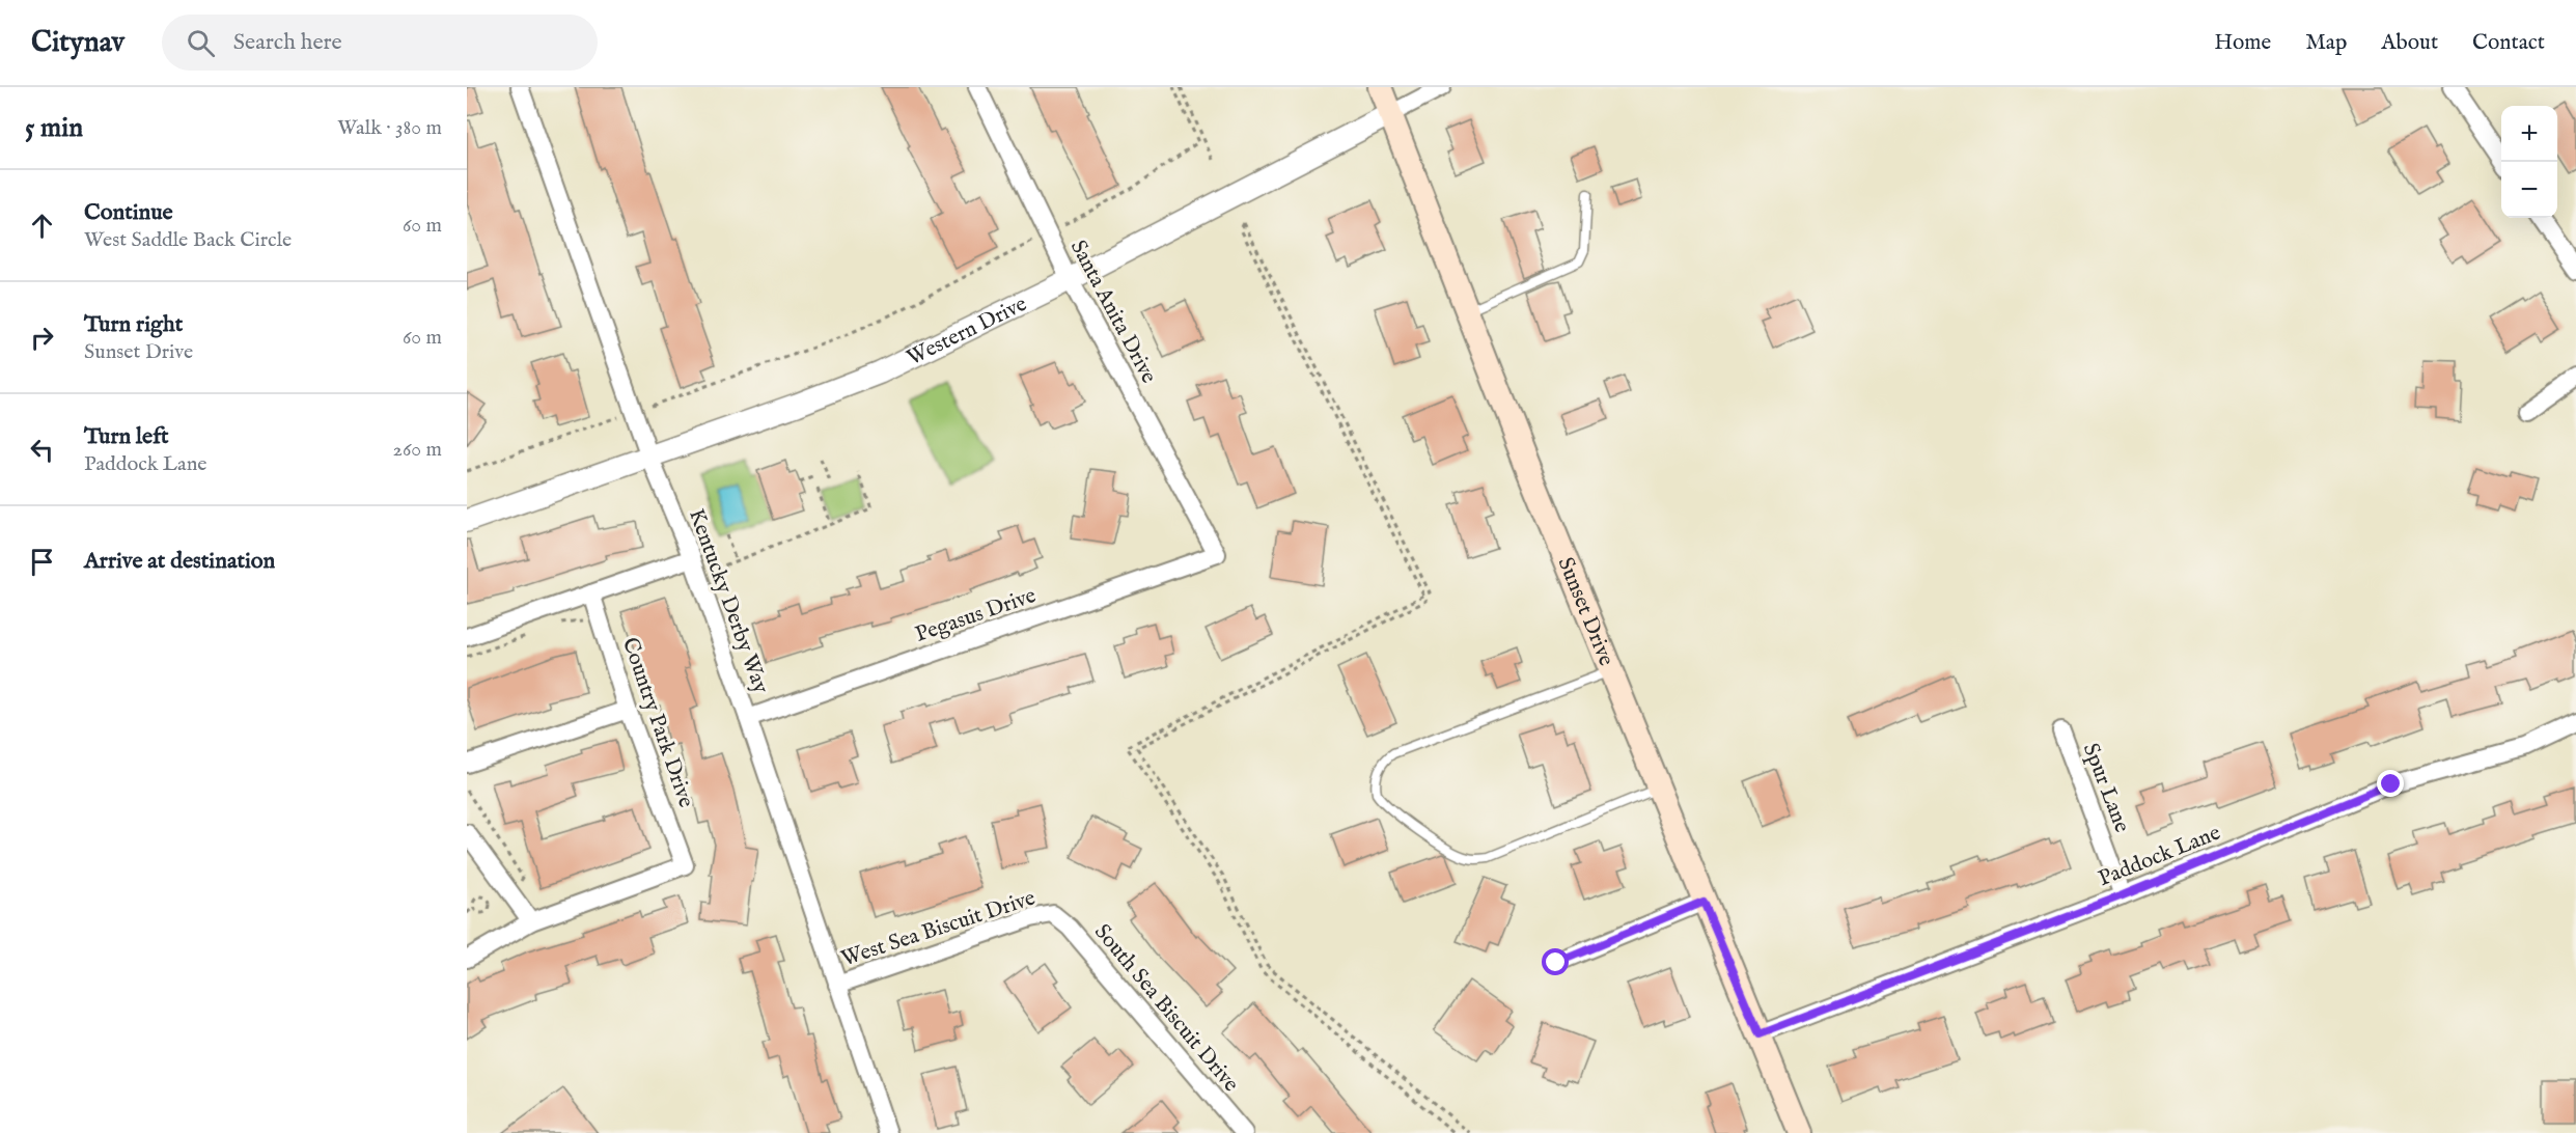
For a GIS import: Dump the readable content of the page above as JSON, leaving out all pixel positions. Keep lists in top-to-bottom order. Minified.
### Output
{"streets":{"main road":["Sunset Drive"],"street":["Santa Anita Drive","Western Drive","Kentucky Derby Way","Pegasus Drive","Country Park Drive","Spur Lane","Paddock Lane","West Sea Biscuit Drive","South Sea Biscuit Drive"]},"crossings":[["Santa Anita Drive","Western Drive"],["Santa Anita Drive","Pegasus Drive"],["Western Drive","Kentucky Derby Way"],["Western Drive","Sunset Drive"],["Kentucky Derby Way","Pegasus Drive"],["Kentucky Derby Way","West Sea Biscuit Drive"],["Sunset Drive","Paddock Lane"],["Spur Lane","Paddock Lane"],["West Sea Biscuit Drive","South Sea Biscuit Drive"]],"page":{"header":"Citynav","search":"Search here","nav":["Home","Map","About","Contact"],"heading":["5 min","Walk · 380 m"],"map_buttons":["+","−"],"list":[["Continue","West Saddle Back Circle","60 m"],["Turn right","Sunset Drive","60 m"],["Turn left","Paddock Lane","260 m"],"Arrive at destination"]}}
